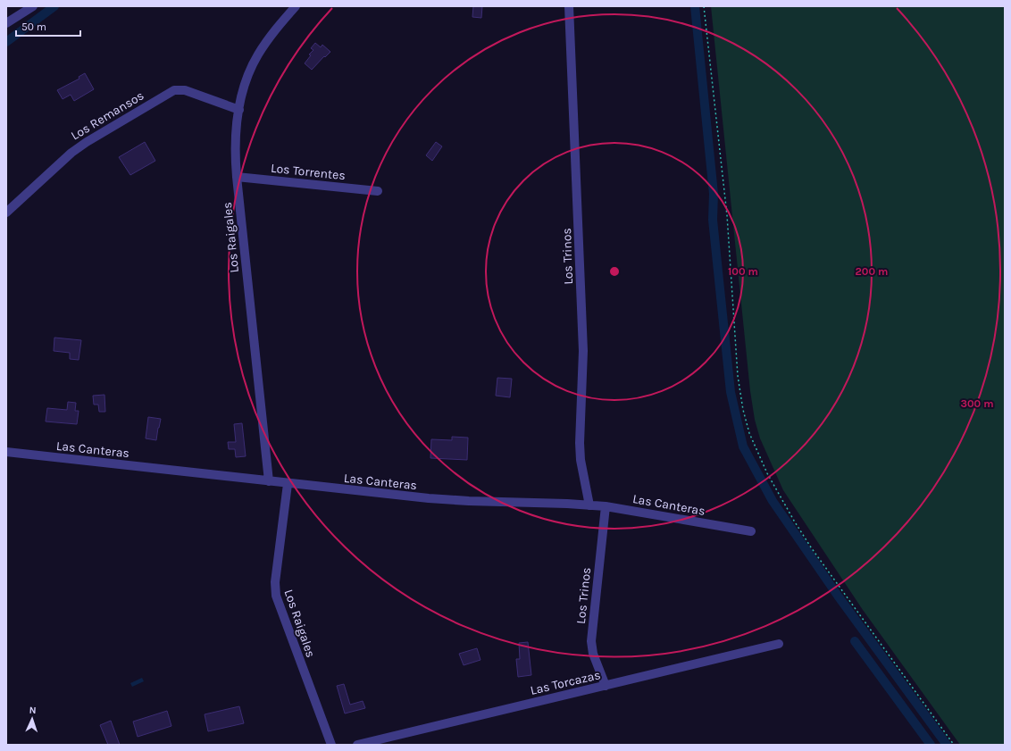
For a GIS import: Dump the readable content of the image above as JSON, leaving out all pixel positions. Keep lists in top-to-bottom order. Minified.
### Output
{"streets":{"street":["Los Remansos","Los Torrentes","Los Raigales","Los Trinos","Las Canteras","Las Torcazas"]},"crossings":[["Los Remansos","Los Raigales"],["Los Torrentes","Los Raigales"],["Los Raigales","Las Canteras"],["Los Trinos","Las Canteras"],["Los Trinos","Las Torcazas"]],"scale_bar":"50 m","north":"top","rings":["100 m","200 m","300 m"]}
